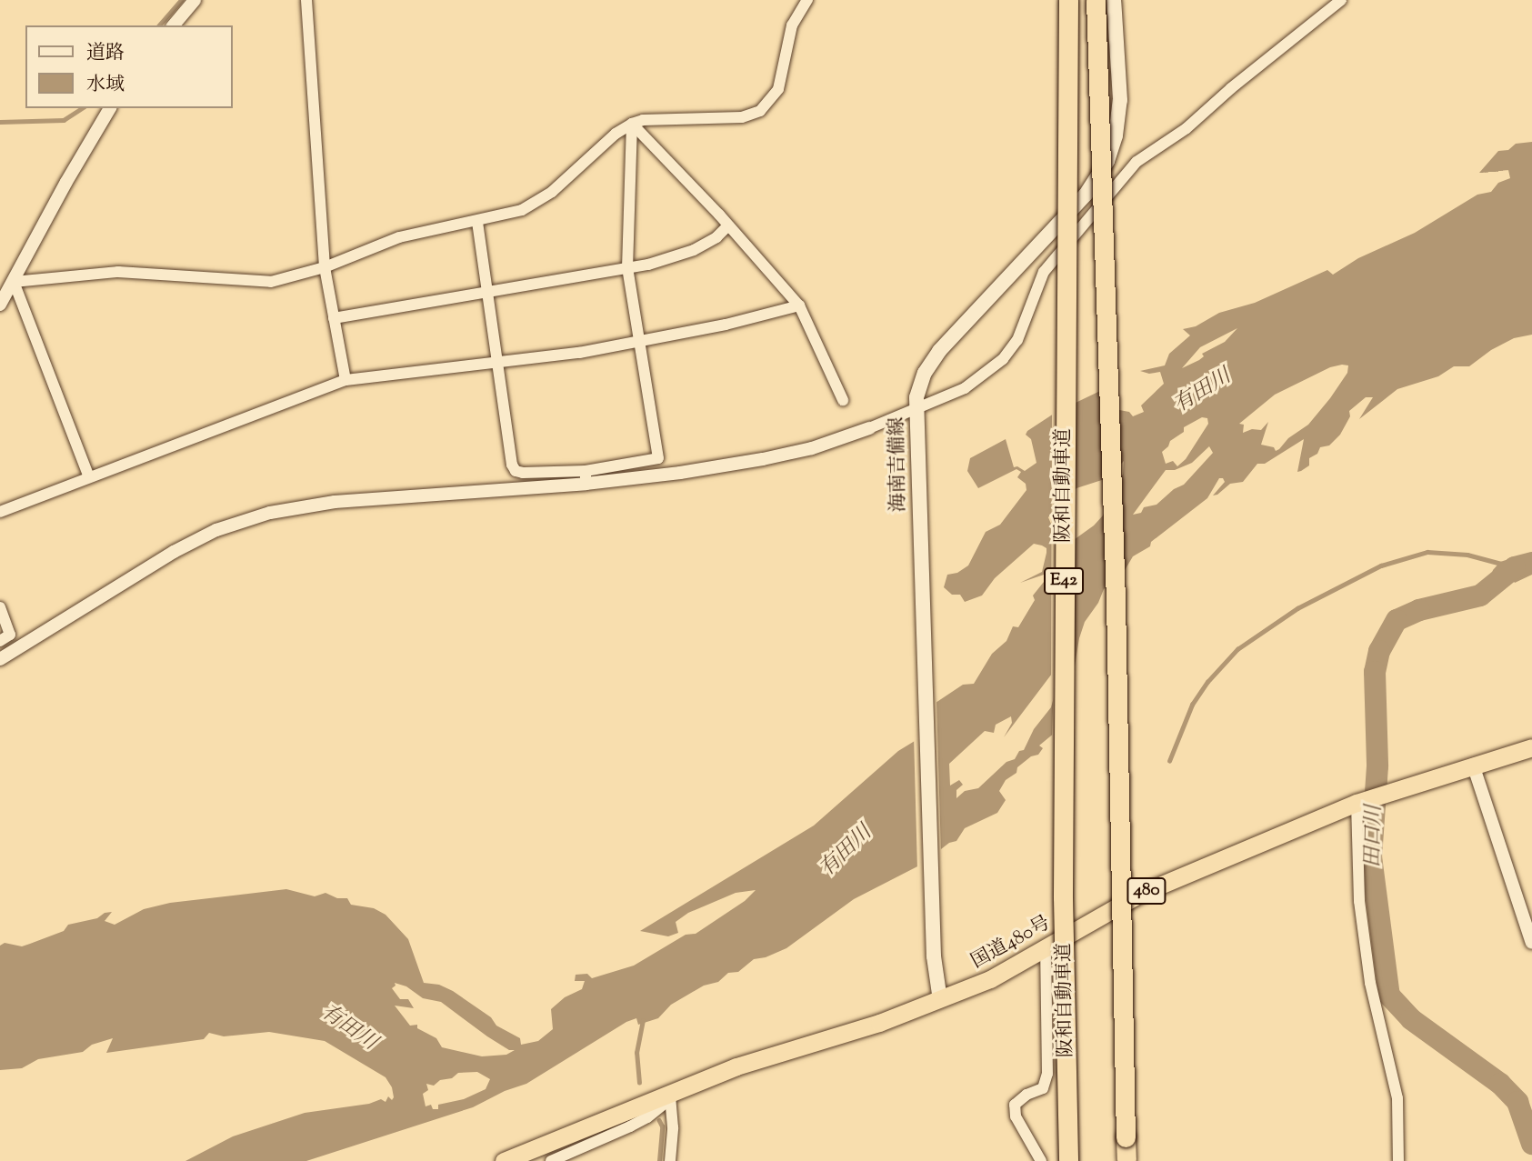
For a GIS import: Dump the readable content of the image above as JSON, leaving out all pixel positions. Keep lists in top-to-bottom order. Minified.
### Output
{"streets":{"highway":["阪和自動車道","E42","480","国道480号"],"main road":["海南吉備線"]},"crossings":[["海南吉備線","国道480号"]],"water":["有田川","田口川"],"legend":["道路","水域"]}
